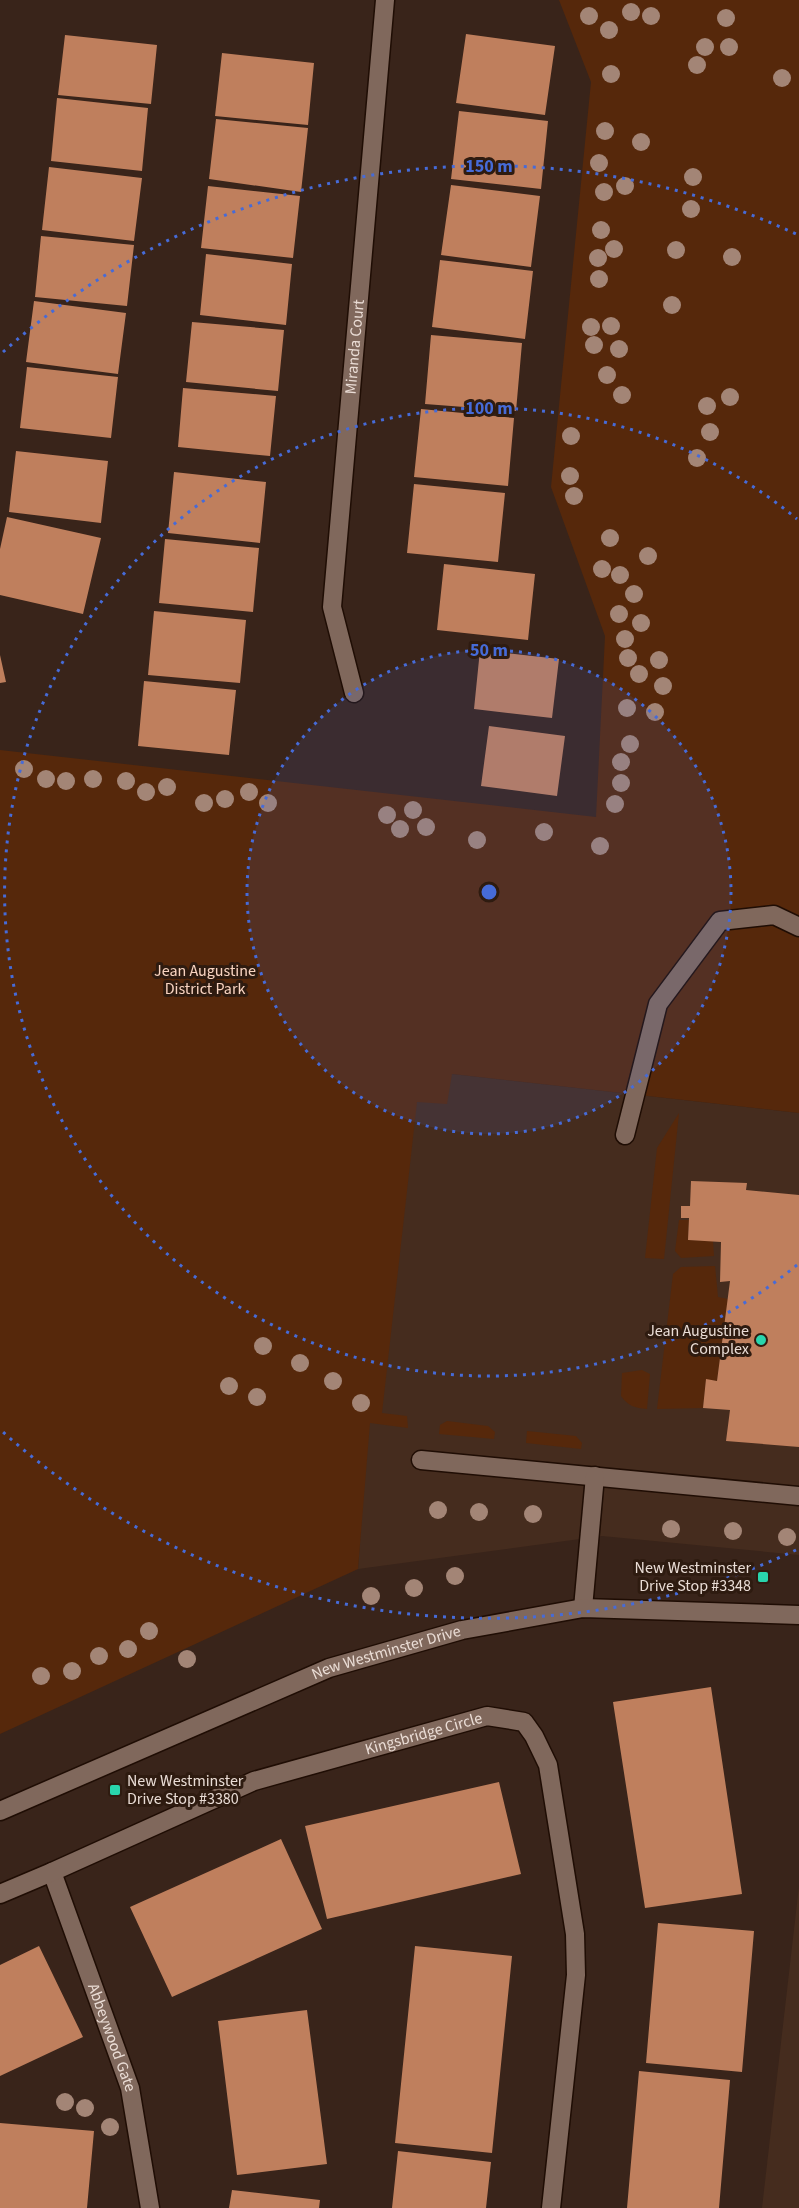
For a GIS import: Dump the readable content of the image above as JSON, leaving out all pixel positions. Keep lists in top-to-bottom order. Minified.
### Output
{"streets":{"street":["Miranda Court","New Westminster Drive","Kingsbridge Circle","Abbeywood Gate"]},"crossings":[["Kingsbridge Circle","Abbeywood Gate"]],"parks":["Jean Augustine District Park"],"places":{"other":["Jean Augustine Complex"],"transit":["New Westminster Drive Stop #3348","New Westminster Drive Stop #3380"]},"rings":["150 m","100 m","50 m"]}
